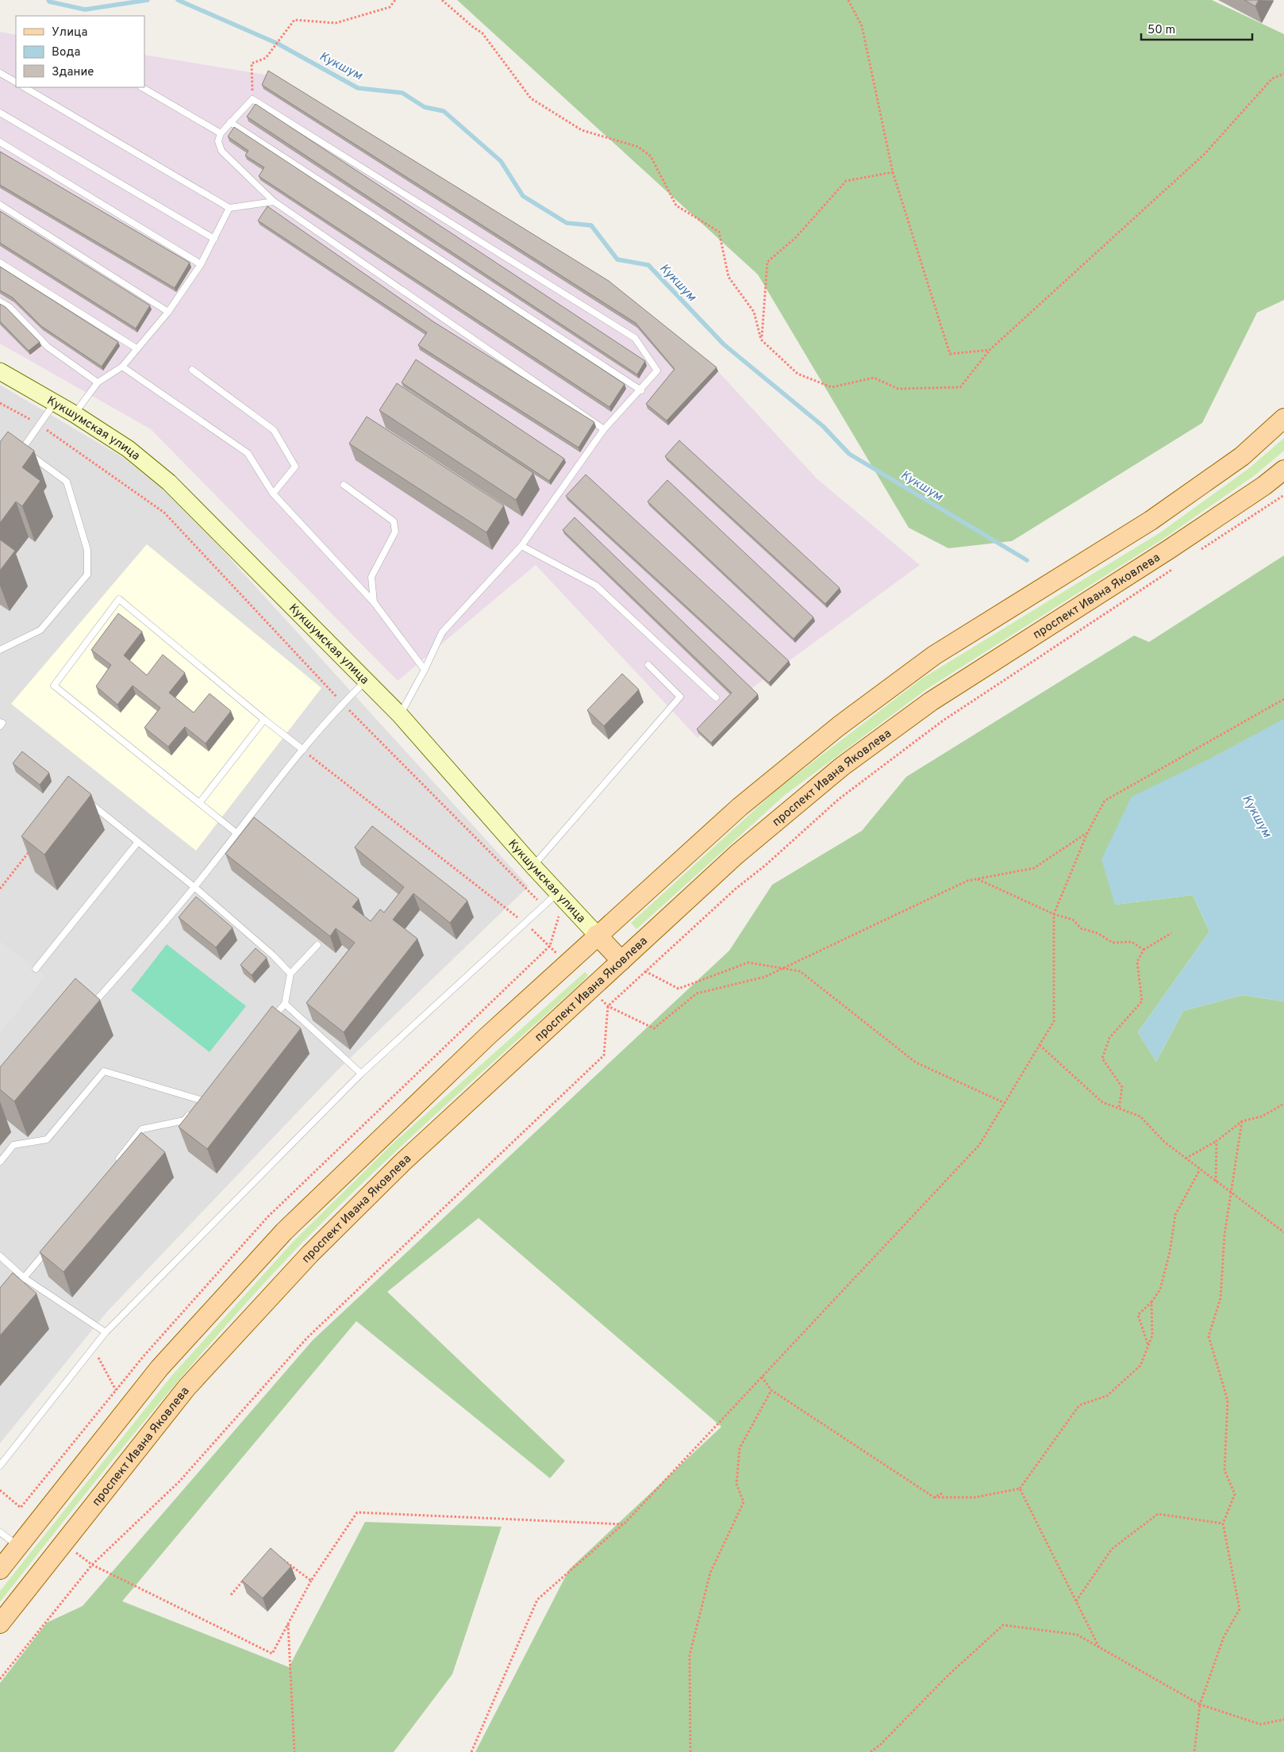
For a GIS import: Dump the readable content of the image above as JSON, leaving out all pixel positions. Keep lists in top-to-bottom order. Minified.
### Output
{"streets":{"main road":["Кукшумская улица","проспект Ивана Яковлева"]},"crossings":[["Кукшумская улица","проспект Ивана Яковлева"]],"water":["Кукшум"],"legend":["Улица","Вода","Здание"],"scale_bar":"50 m"}
